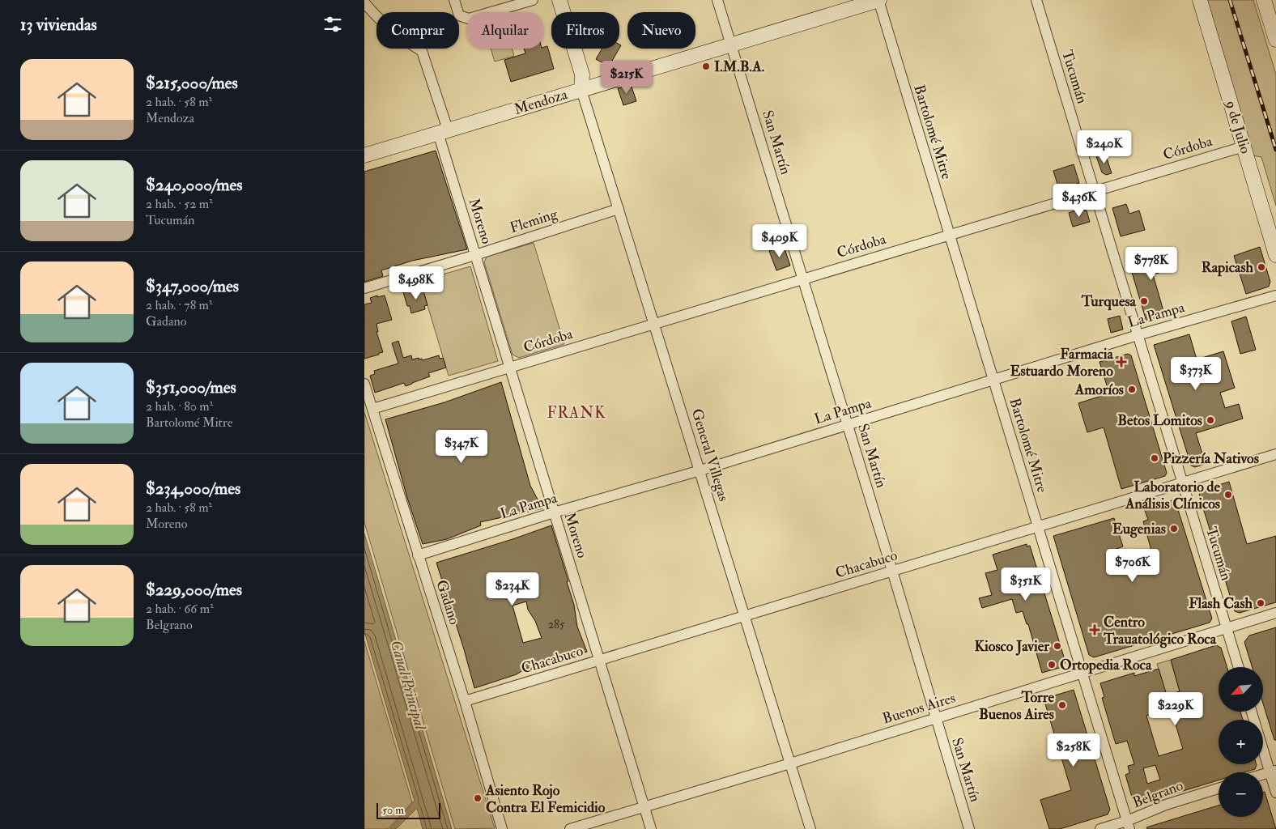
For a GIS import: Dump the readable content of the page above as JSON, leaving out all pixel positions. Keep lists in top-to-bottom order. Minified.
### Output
{"streets":{"main road":["Mendoza","9 de Julio"],"street":["Tucumán","Bartolomé Mitre","San Martín","Córdoba","Moreno","Fleming","La Pampa","General Villegas","Chacabuco","Gadano","Buenos Aires","Belgrano"]},"crossings":[["Tucumán","Córdoba"],["Tucumán","La Pampa"],["Tucumán","Chacabuco"],["Tucumán","Buenos Aires"],["Mendoza","Bartolomé Mitre"],["Mendoza","San Martín"],["Mendoza","Moreno"],["Mendoza","General Villegas"],["9 de Julio","Córdoba"],["Bartolomé Mitre","Córdoba"],["Bartolomé Mitre","La Pampa"],["Bartolomé Mitre","Chacabuco"],["Bartolomé Mitre","Buenos Aires"],["Bartolomé Mitre","Belgrano"],["San Martín","Córdoba"],["San Martín","La Pampa"],["San Martín","Chacabuco"],["San Martín","Buenos Aires"],["Córdoba","Moreno"],["Córdoba","General Villegas"],["Córdoba","Gadano"],["Moreno","Fleming"],["Moreno","La Pampa"],["Moreno","Chacabuco"],["Moreno","Buenos Aires"],["Fleming","General Villegas"],["La Pampa","General Villegas"],["La Pampa","Gadano"],["General Villegas","Chacabuco"],["General Villegas","Buenos Aires"],["Chacabuco","Gadano"]],"districts":["FRANK"],"water":["Canal Principal"],"places":{"other":["I.M.B.A.","Rapicash","Turquesa","Amoríos","Betos Lomitos","Pizzería Nativos","Laboratorio de Análisis Clínicos","Eugenias","Flash Cash","Kiosco Javier","Ortopedia Roca","Torre Buenos Aires","Asiento Rojo Contra El Femicidio"],"health":["Farmacia Estuardo Moreno","Centro Trauatológico Roca"]},"house_numbers":["285"],"scale_bar":"50 m","north":"bottom left","page":{"heading":"13 viviendas","chip":["Comprar","Alquilar","Filtros","Nuevo"],"list":[{"name":"$215,000/mes","note":"2 hab. · 58 m² · Mendoza"},{"name":"$240,000/mes","note":"2 hab. · 52 m² · Tucumán"},{"name":"$347,000/mes","note":"2 hab. · 78 m² · Gadano"},{"name":"$351,000/mes","note":"2 hab. · 80 m² · Bartolomé Mitre"},{"name":"$234,000/mes","note":"2 hab. · 58 m² · Moreno"},{"name":"$229,000/mes","note":"2 hab. · 66 m² · Belgrano"}],"price":["$215K","$240K","$436K","$409K","$778K","$498K","$373K","$347K","$706K","$351K","$234K","$229K","$258K"],"map_buttons":["+","−"],"scale":"50 m"}}
